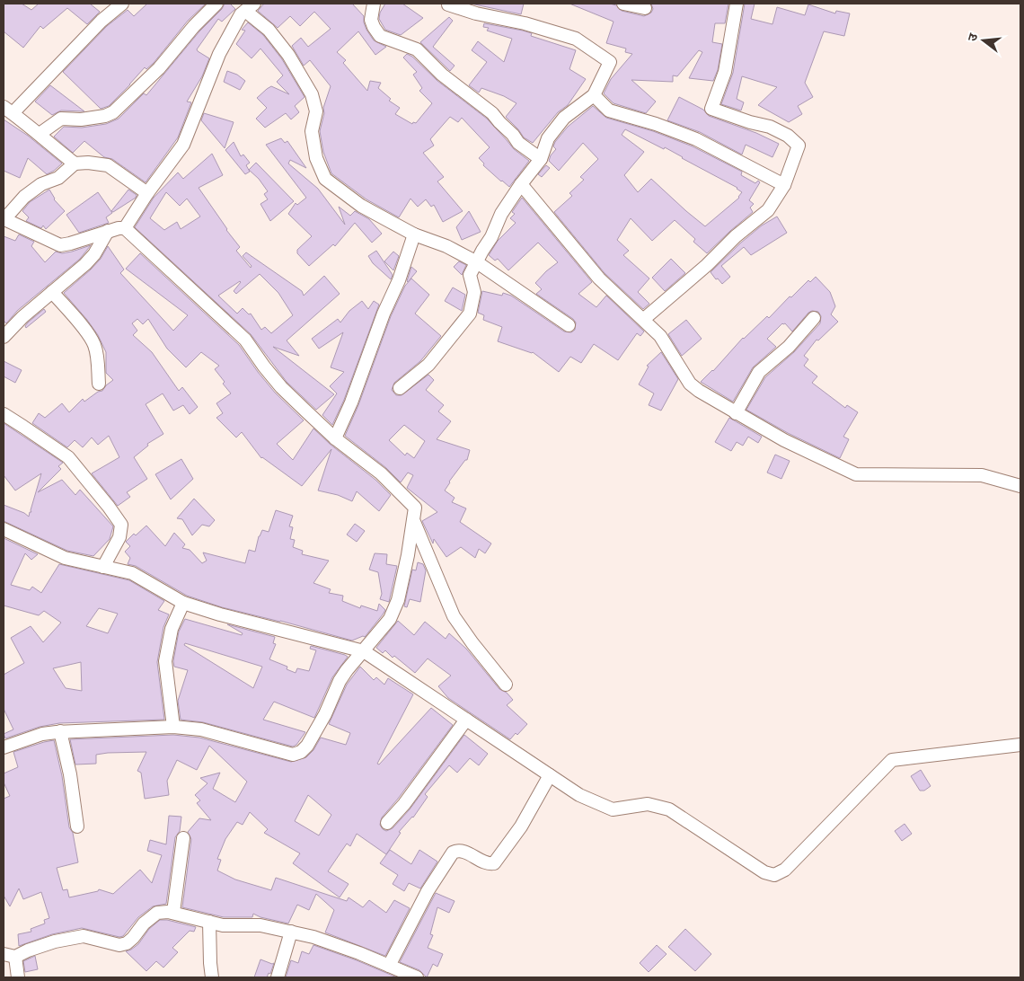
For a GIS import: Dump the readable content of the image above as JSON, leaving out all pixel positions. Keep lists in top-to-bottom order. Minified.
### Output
{"north":"left"}
